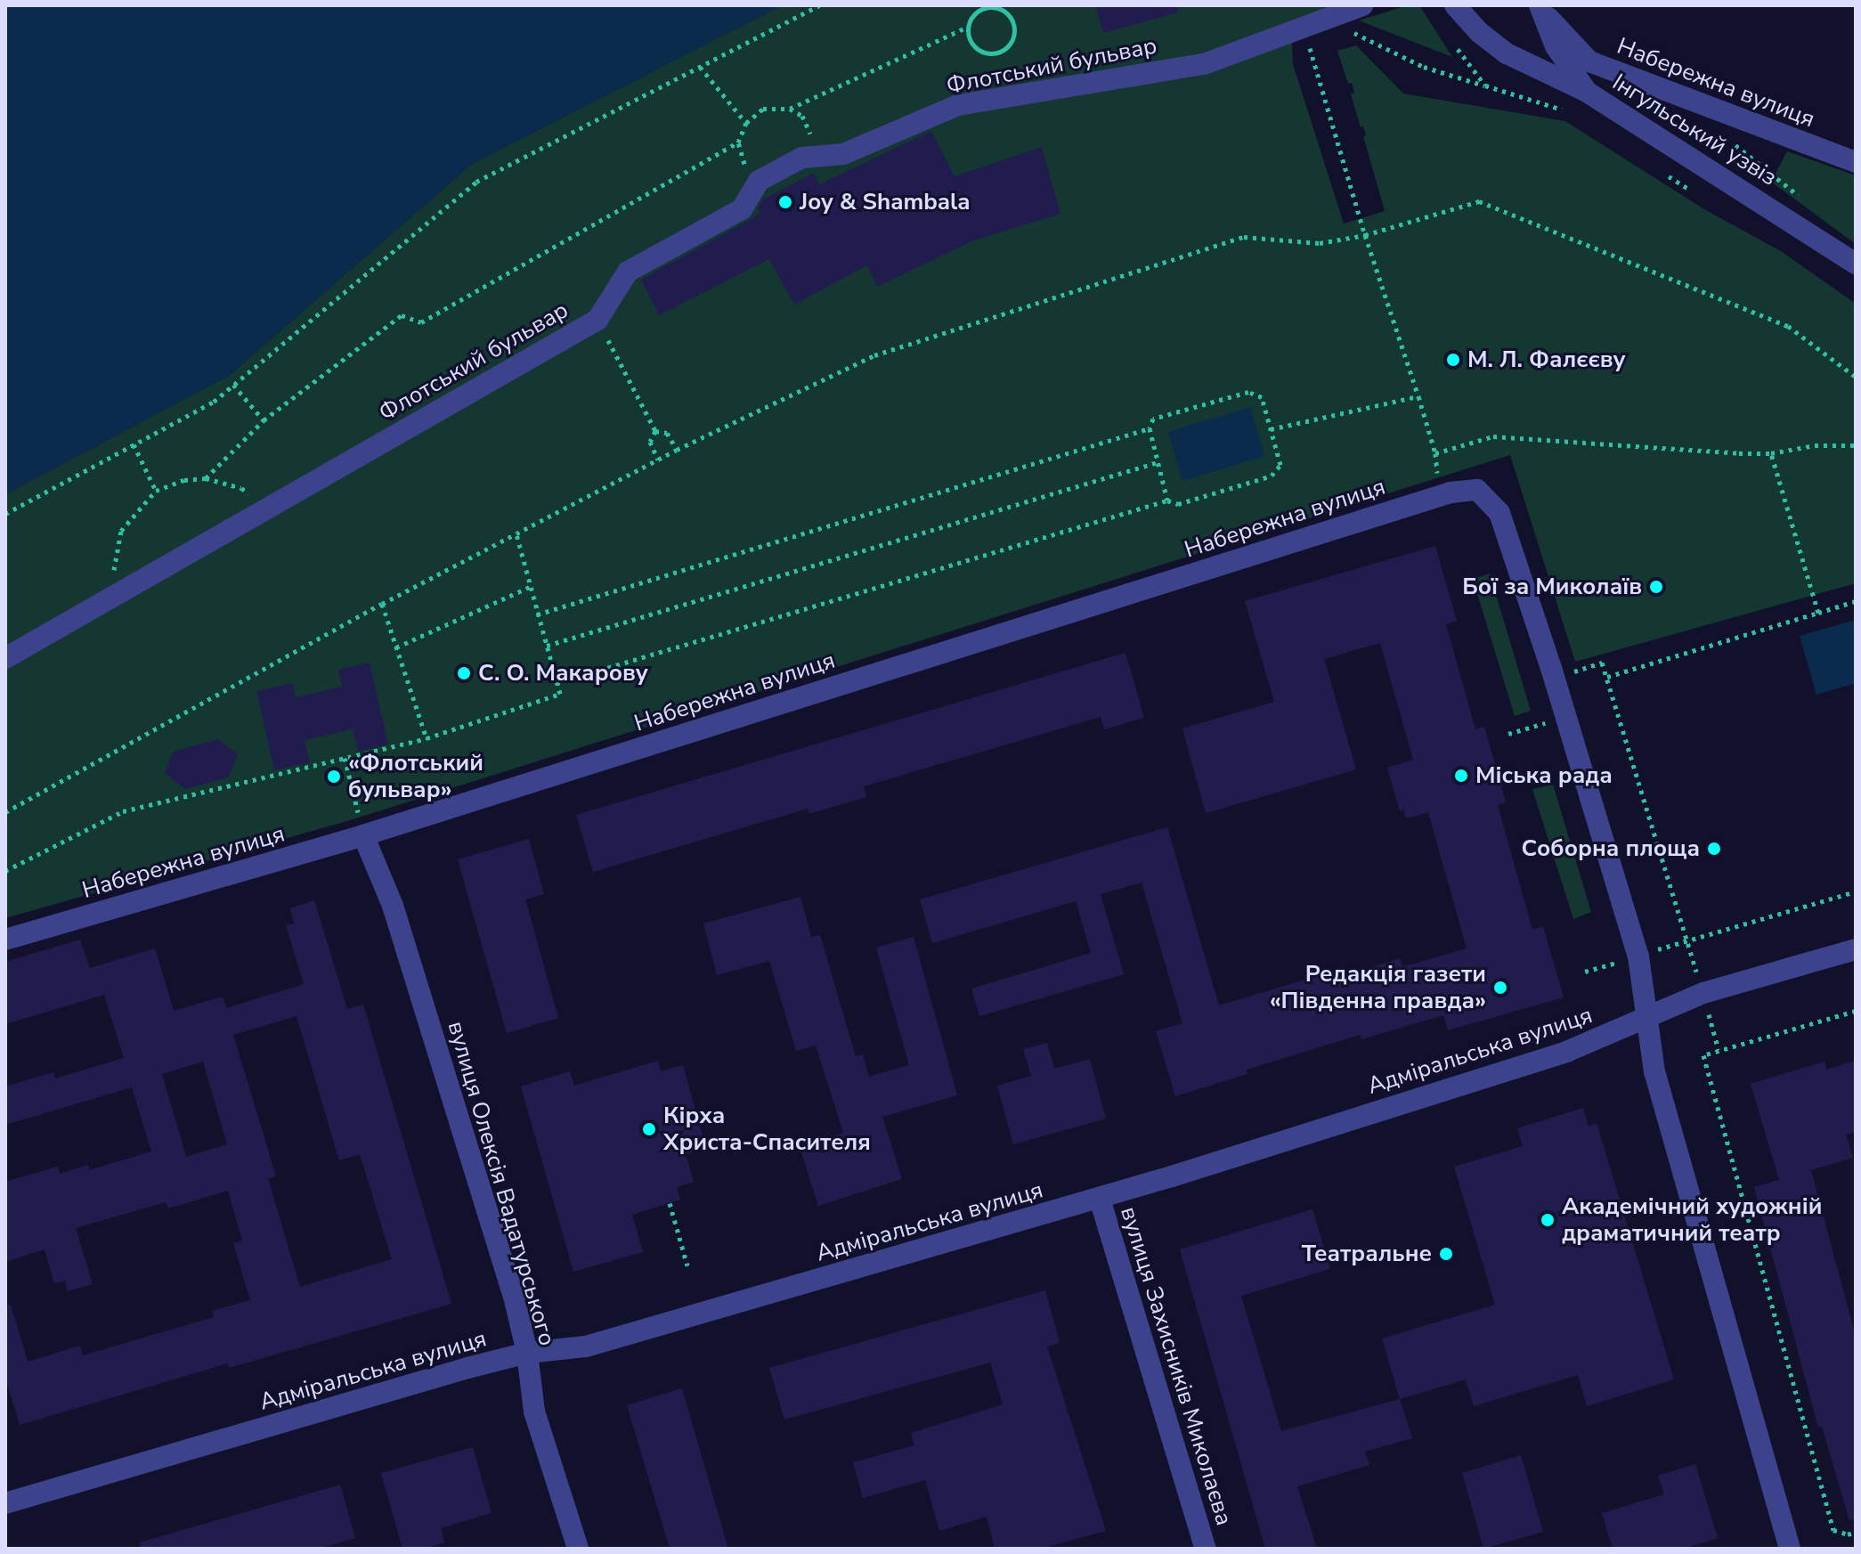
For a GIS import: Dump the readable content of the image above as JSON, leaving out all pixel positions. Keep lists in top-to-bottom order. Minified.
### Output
{"streets":{"street":["Флотський бульвар","Набережна вулиця","Інгульський узвіз","Адміральська вулиця","вулиця Олексія Вадатурського","вулиця Захисників Миколаєва"]},"crossings":[["Набережна вулиця","Інгульський узвіз"],["Набережна вулиця","вулиця Олексія Вадатурського"],["Адміральська вулиця","вулиця Олексія Вадатурського"],["Адміральська вулиця","вулиця Захисників Миколаєва"]],"places":["Joy & Shambala","М. Л. Фалєєву","Бої за Миколаїв","С. О. Макарову","Міська рада","«Флотський бульвар»","Соборна площа","Редакція газети «Південна правда»","Кірха Христа-Спасителя","Академічний художній драматичний театр","Театральне"]}
